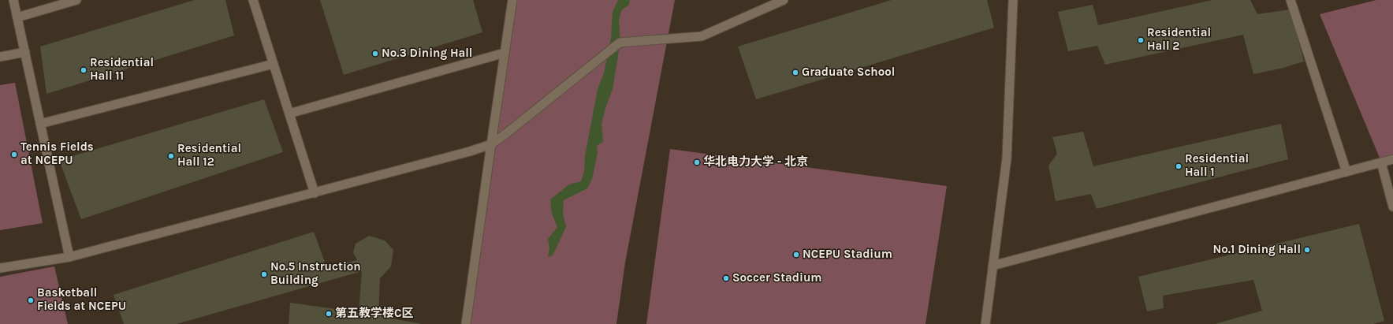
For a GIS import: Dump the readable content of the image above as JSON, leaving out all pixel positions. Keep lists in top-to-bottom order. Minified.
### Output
{"places":["Residential Hall 2","No.3 Dining Hall","Residential Hall 11","Graduate School","Tennis Fields at NCEPU","Residential Hall 12","华北电力大学 - 北京","Residential Hall 1","No.1 Dining Hall","NCEPU Stadium","No.5 Instruction Building","Soccer Stadium","Basketball Fields at NCEPU","第五教学楼C区"]}
